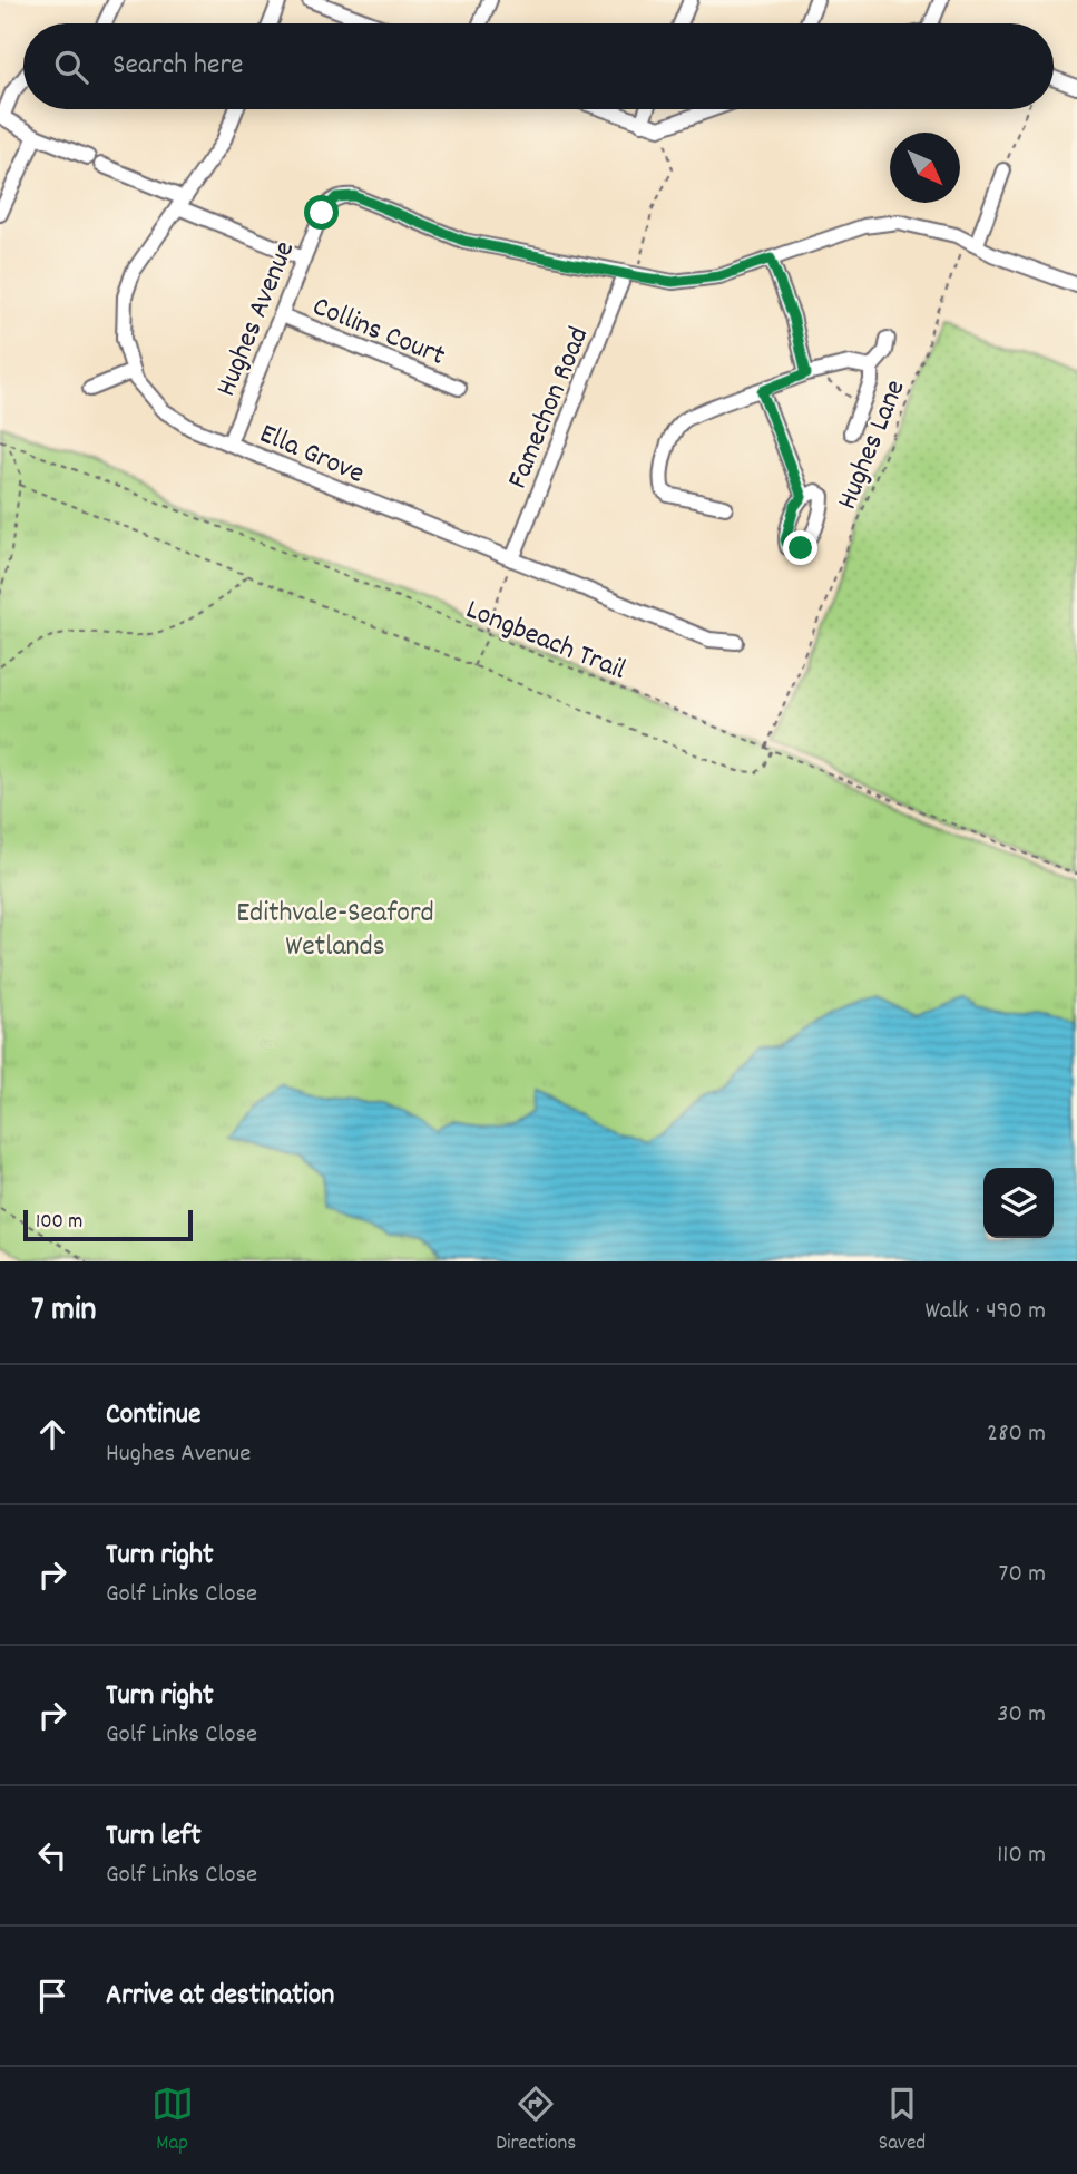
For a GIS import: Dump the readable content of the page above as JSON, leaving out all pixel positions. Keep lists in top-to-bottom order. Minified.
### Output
{"streets":{"street":["Hughes Avenue","Collins Court","Famechon Road","Ella Grove"],"path":["Hughes Lane","Longbeach Trail"]},"crossings":[["Hughes Avenue","Collins Court"],["Hughes Avenue","Famechon Road"],["Hughes Avenue","Hughes Lane"],["Hughes Avenue","Ella Grove"],["Famechon Road","Ella Grove"],["Hughes Lane","Longbeach Trail"]],"parks":["Edithvale-Seaford Wetlands"],"scale_bar":"100 m","north":"bottom right","page":{"search":"Search here","scale":"100 m","heading":["7 min","Walk · 490 m"],"list":[["Continue","Hughes Avenue","280 m"],["Turn right","Golf Links Close","70 m"],["Turn right","Golf Links Close","30 m"],["Turn left","Golf Links Close","110 m"],"Arrive at destination"],"nav":["Map","Directions","Saved"]}}
